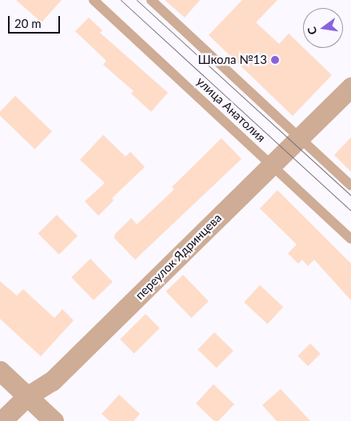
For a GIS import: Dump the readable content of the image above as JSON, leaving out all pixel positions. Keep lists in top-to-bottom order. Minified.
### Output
{"streets":{"street":["переулок Ядринцева"],"lane":["улица Анатолия"]},"crossings":[["улица Анатолия","переулок Ядринцева"]],"places":["Школа №13"],"scale_bar":"20 m","north":"left"}
